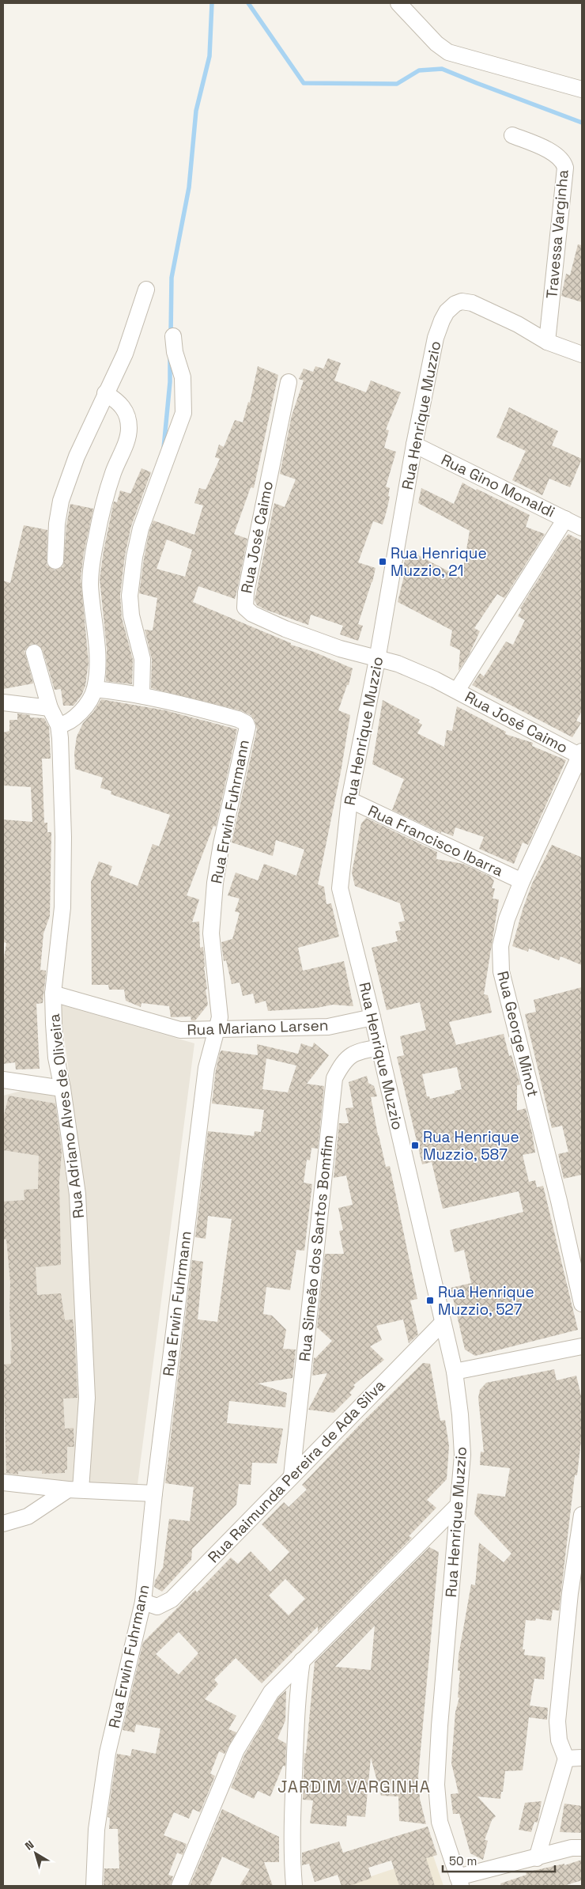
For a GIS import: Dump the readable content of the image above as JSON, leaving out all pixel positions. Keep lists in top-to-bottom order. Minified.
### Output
{"streets":{"street":["Travessa Varginha","Rua Henrique Muzzio","Rua Gino Monaldi","Rua José Caimo","Rua Erwin Fuhrmann","Rua Francisco Ibarra","Rua Mariano Larsen","Rua George Minot","Rua Adriano Alves de Oliveira","Rua Simeão dos Santos Bomfim","Rua Raimunda Pereira de Ada Silva"]},"crossings":[["Travessa Varginha","Rua Henrique Muzzio"],["Rua Henrique Muzzio","Rua Gino Monaldi"],["Rua Henrique Muzzio","Rua José Caimo"],["Rua Henrique Muzzio","Rua Francisco Ibarra"],["Rua Henrique Muzzio","Rua Mariano Larsen"],["Rua Henrique Muzzio","Rua Simeão dos Santos Bomfim"],["Rua Henrique Muzzio","Rua Raimunda Pereira de Ada Silva"],["Rua José Caimo","Rua George Minot"],["Rua Erwin Fuhrmann","Rua Mariano Larsen"],["Rua Erwin Fuhrmann","Rua Raimunda Pereira de Ada Silva"],["Rua Francisco Ibarra","Rua George Minot"],["Rua Mariano Larsen","Rua Adriano Alves de Oliveira"],["Rua Simeão dos Santos Bomfim","Rua Raimunda Pereira de Ada Silva"]],"districts":["JARDIM VARGINHA"],"places":{"transit":["Rua Henrique Muzzio, 21","Rua Henrique Muzzio, 587","Rua Henrique Muzzio, 527"]},"scale_bar":"50 m","north":"top left"}
